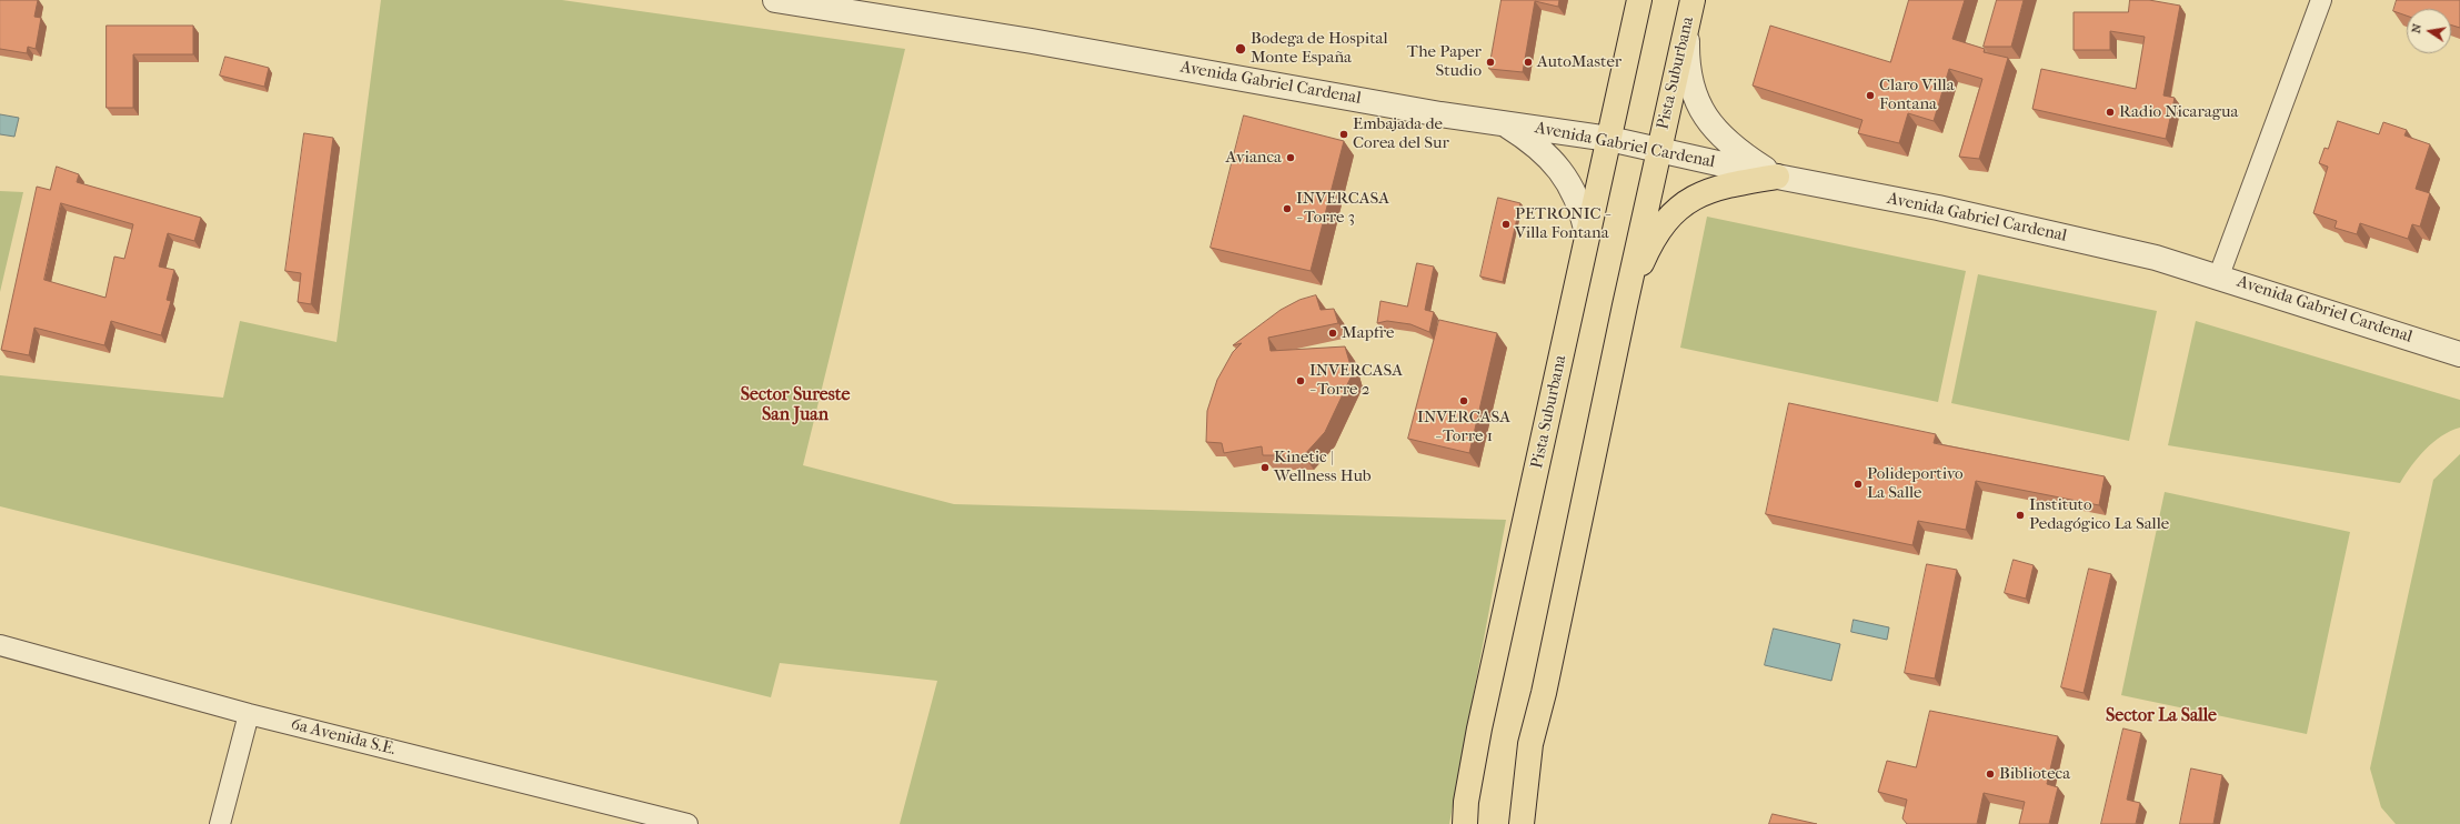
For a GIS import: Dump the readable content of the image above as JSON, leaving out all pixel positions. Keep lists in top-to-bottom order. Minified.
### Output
{"streets":{"main road":["Pista Suburbana"],"street":["Avenida Gabriel Cardenal","6a Avenida S.E."]},"crossings":[["Pista Suburbana","Avenida Gabriel Cardenal"]],"districts":["Sector Sureste San Juan","Sector La Salle"],"places":["Bodega de Hospital Monte España","The Paper Studio","AutoMaster","Claro Villa Fontana","Radio Nicaragua","Embajada de Corea del Sur","Avianca","INVERCASA - Torre 3","PETRONIC - Villa Fontana","Mapfre","INVERCASA - Torre 2","INVERCASA - Torre 1","Kinetic | Wellness Hub","Polideportivo La Salle","Instituto Pedagógico La Salle","Biblioteca"],"north":"left"}
